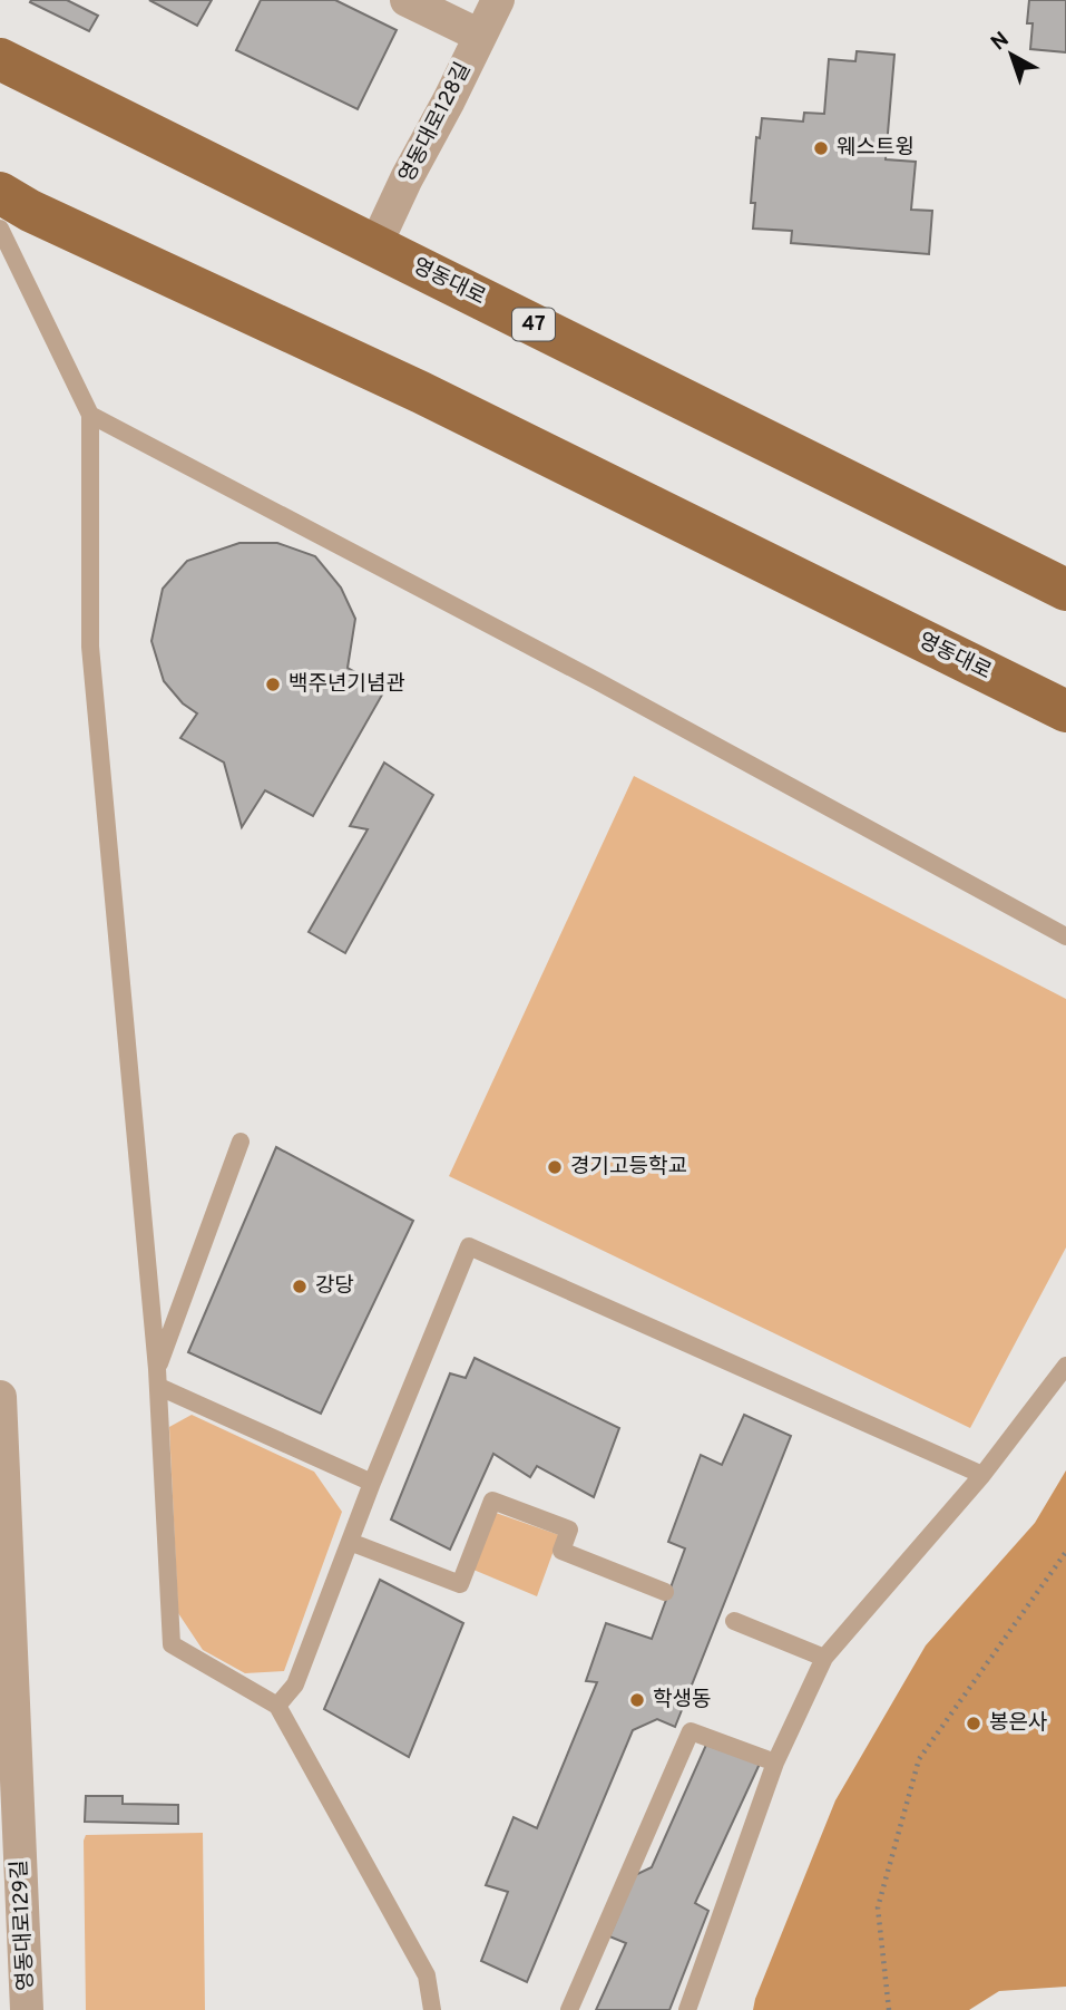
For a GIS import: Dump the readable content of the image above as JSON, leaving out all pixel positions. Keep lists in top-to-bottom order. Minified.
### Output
{"streets":{"main road":["영동대로","47"],"street":["영동대로128길","영동대로129길"]},"crossings":[["영동대로128길","영동대로"]],"places":["웨스트윙","백주년기념관","경기고등학교","강당","학생동","봉은사"],"north":"top left"}
